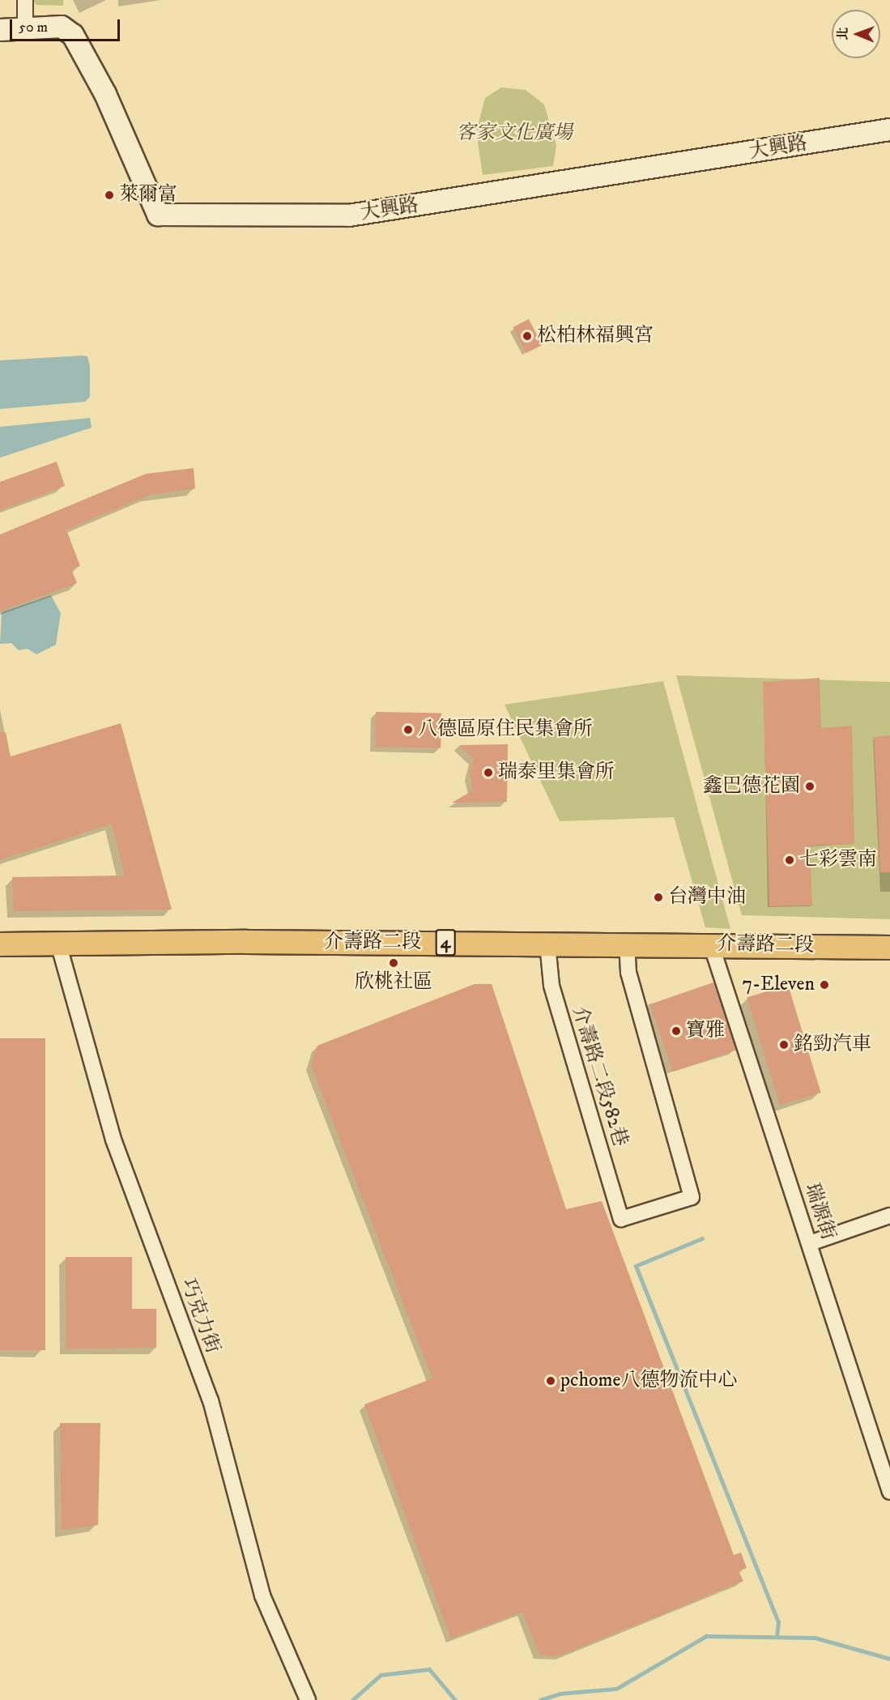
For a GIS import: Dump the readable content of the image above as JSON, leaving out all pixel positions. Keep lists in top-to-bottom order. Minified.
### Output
{"streets":{"main road":["介壽路二段","4"],"street":["大興路","介壽路二段582巷","瑞源街","巧克力街"]},"crossings":[["介壽路二段","介壽路二段582巷"],["介壽路二段","瑞源街"],["介壽路二段","巧克力街"]],"parks":["客家文化廣場"],"places":["萊爾富","松柏林福興宮","八德區原住民集會所","瑞泰里集會所","鑫巴德花園","七彩雲南","台灣中油","欣桃社區","7-Eleven","寶雅","銘勁汽車","pchome八德物流中心"],"scale_bar":"50 m","north":"left"}
